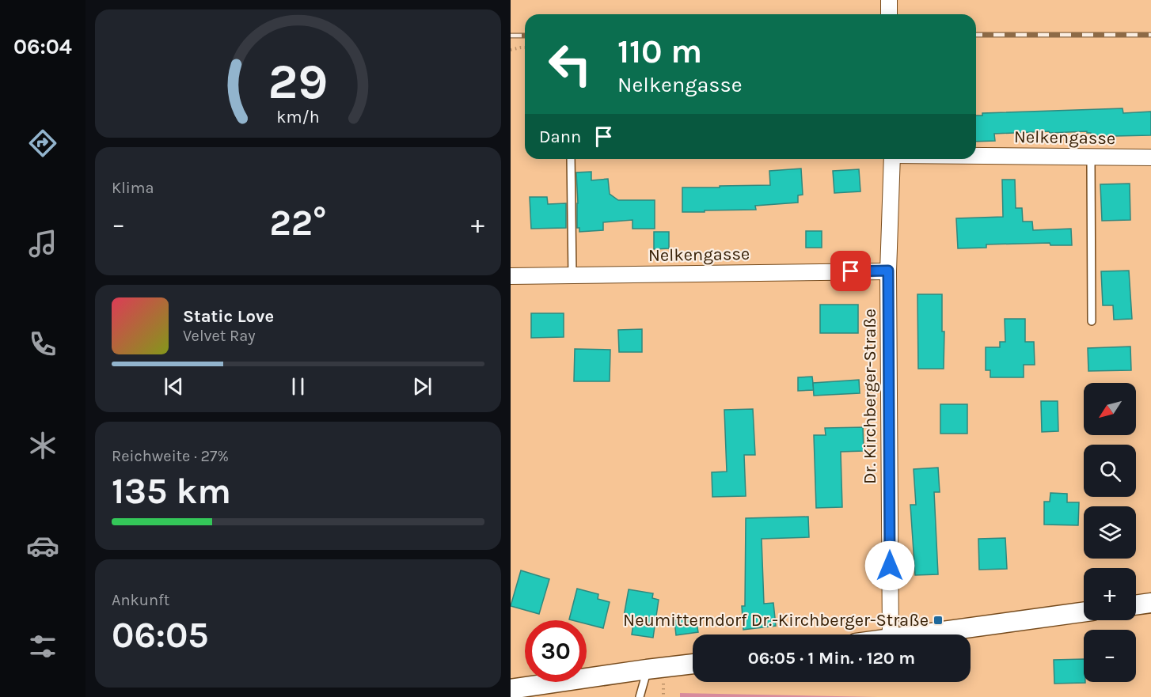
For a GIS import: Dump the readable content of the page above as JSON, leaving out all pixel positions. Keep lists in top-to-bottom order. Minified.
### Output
{"streets":{"street":["Nelkengasse","Dr. Kirchberger-Straße"]},"crossings":[["Nelkengasse","Dr. Kirchberger-Straße"]],"places":{"transit":["Neumitterndorf Dr.-Kirchberger-Straße"]},"north":"bottom left","page":{"tabs":"06:04","turn":["110 m","Nelkengasse"],"then":"Dann","tile":["Klima",["Reichweite · 27%","135 km"],["Ankunft","06:05"]],"heat":["−","22°","+"],"song":["Static Love","Velvet Ray"],"map_buttons":["+","−"],"limit":"30","trip":"06:05 · 1 Min. · 120 m","gauge":["29","km/h"]}}
